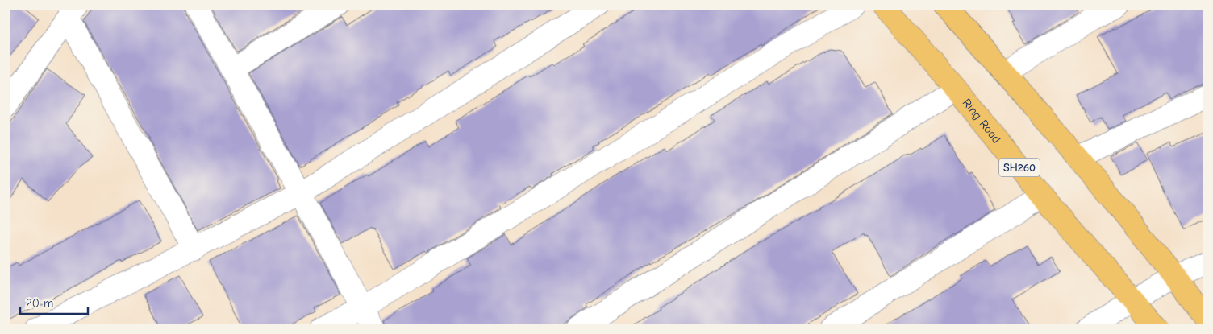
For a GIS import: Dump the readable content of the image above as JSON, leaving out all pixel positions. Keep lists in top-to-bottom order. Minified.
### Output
{"streets":{"highway":["Ring Road","SH260"]},"scale_bar":"20 m"}
